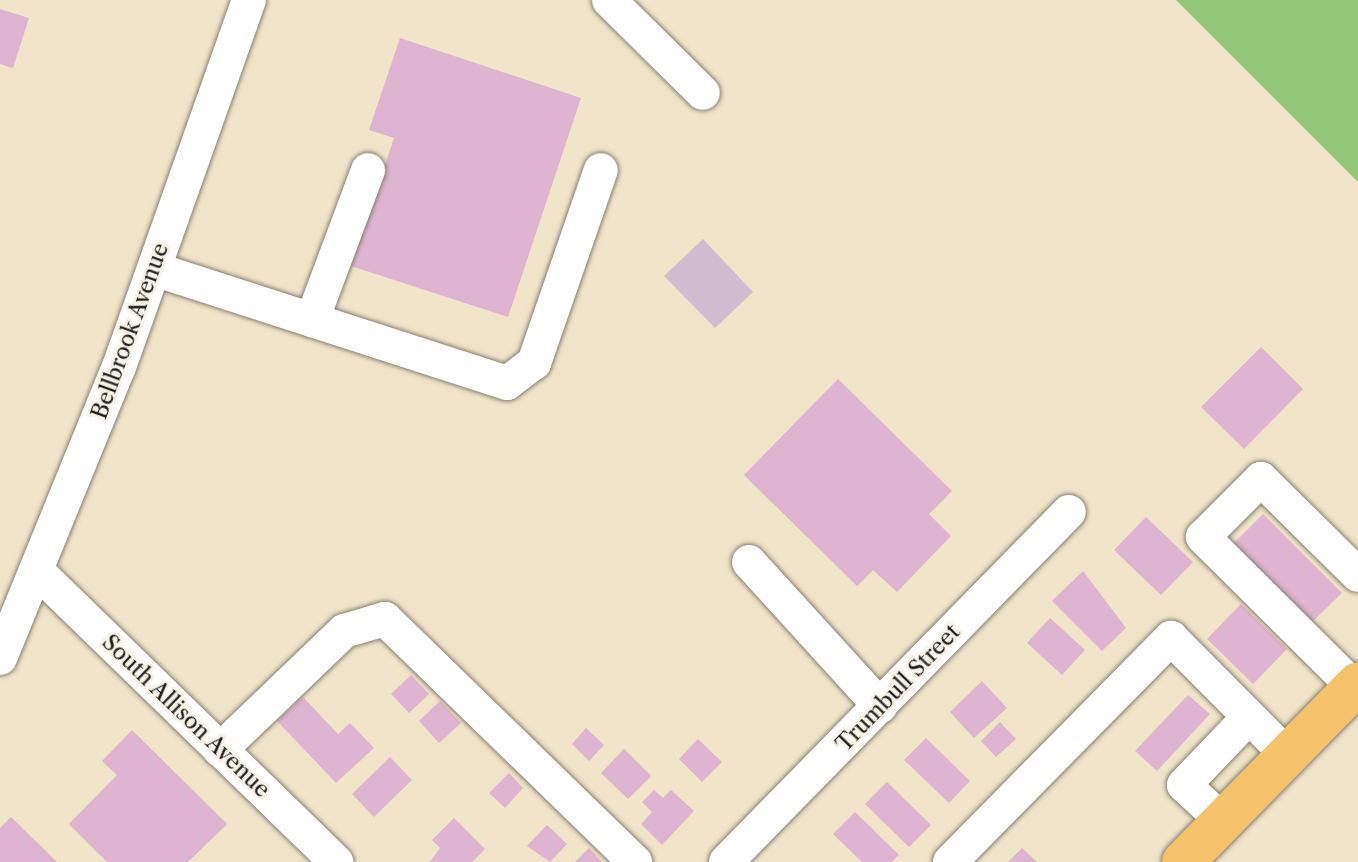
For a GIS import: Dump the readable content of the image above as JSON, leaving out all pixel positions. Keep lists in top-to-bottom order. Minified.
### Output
{"streets":{"street":["Bellbrook Avenue","Trumbull Street","South Allison Avenue"]},"crossings":[["Bellbrook Avenue","South Allison Avenue"]]}
